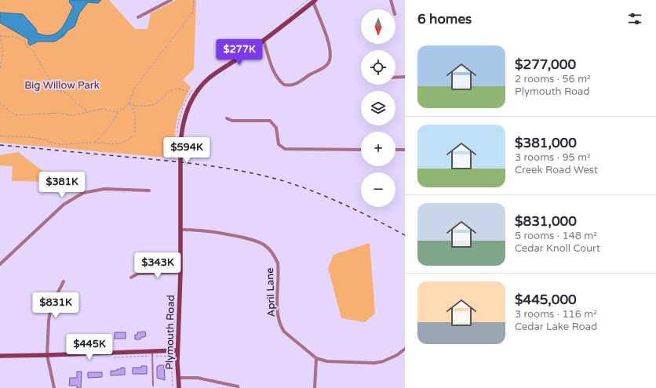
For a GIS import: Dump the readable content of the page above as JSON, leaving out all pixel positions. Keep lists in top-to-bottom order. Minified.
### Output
{"streets":{"main road":["Plymouth Road"],"street":["April Lane"]},"crossings":[["April Lane","Plymouth Road"]],"parks":["Big Willow Park"],"north":"bottom","page":{"heading":"6 homes","map_buttons":["+","−"],"list":[{"name":"$277,000","note":"2 rooms · 56 m² · Plymouth Road"},{"name":"$381,000","note":"3 rooms · 95 m² · Creek Road West"},{"name":"$831,000","note":"5 rooms · 148 m² · Cedar Knoll Court"},{"name":"$445,000","note":"3 rooms · 116 m² · Cedar Lake Road"}],"price":["$277K","$594K","$381K","$343K","$831K","$445K"]}}
